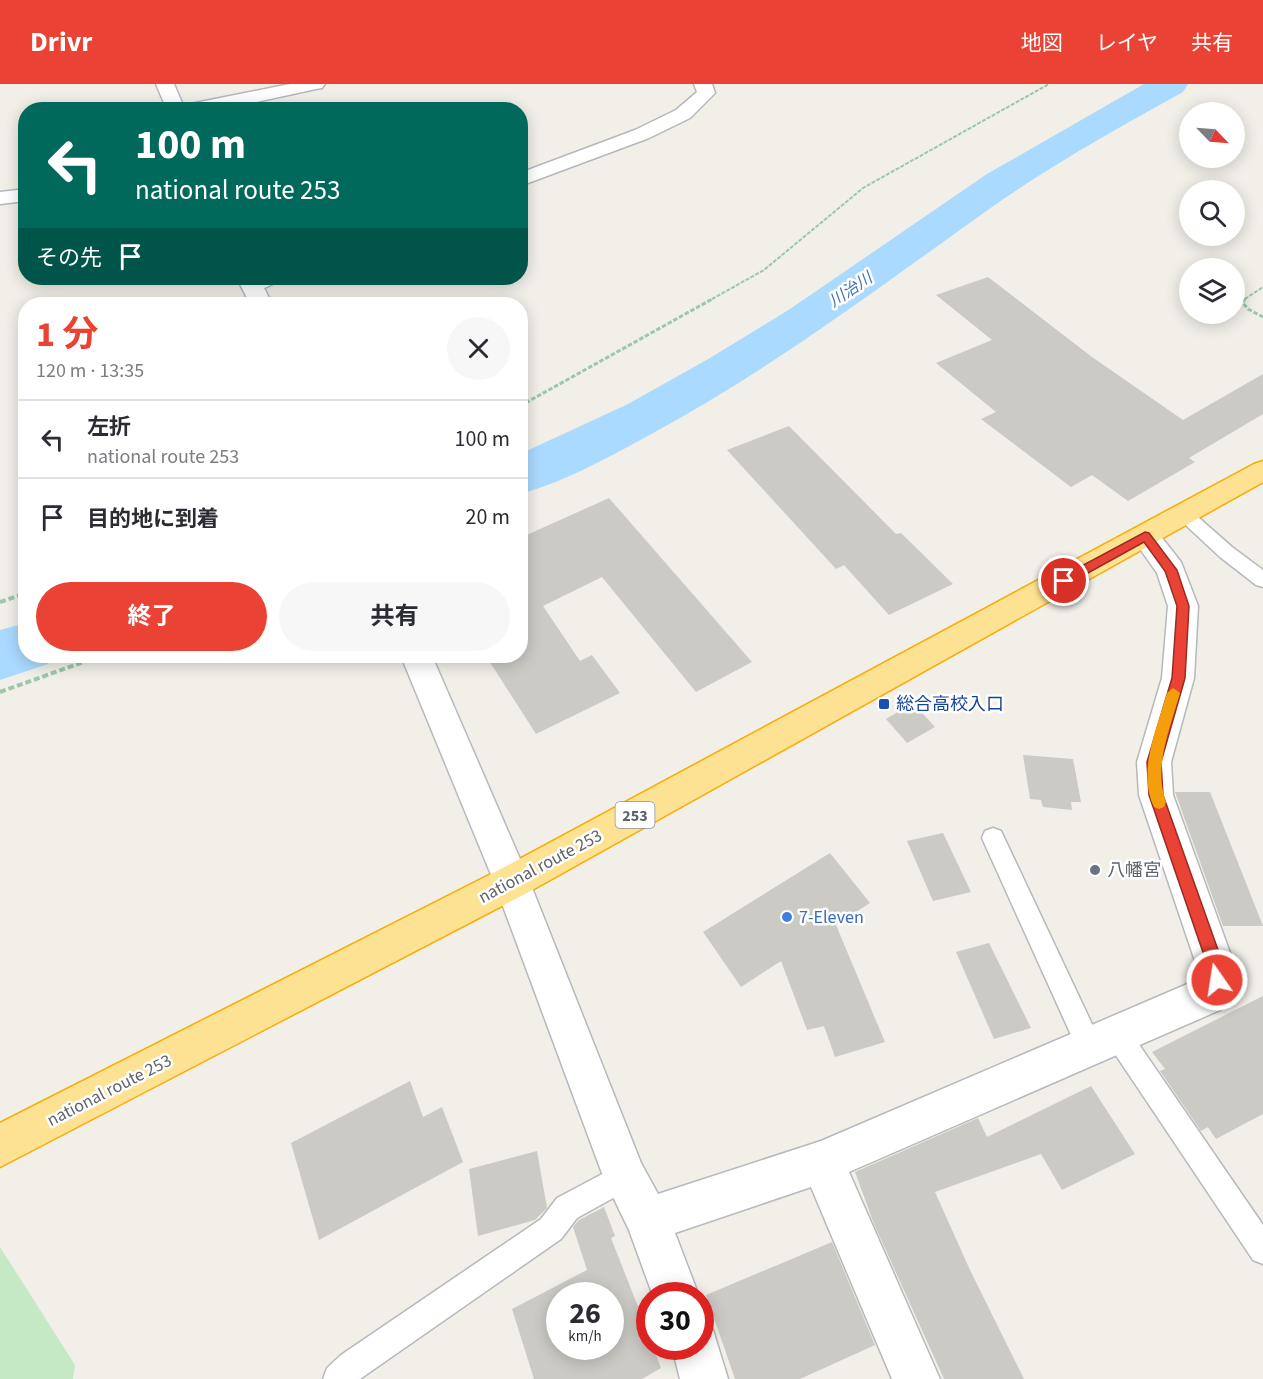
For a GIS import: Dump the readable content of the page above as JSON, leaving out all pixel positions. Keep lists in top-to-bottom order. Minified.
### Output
{"streets":{"highway":["253","national route 253"]},"water":["川治川"],"places":{"transit":["総合高校入口"],"other":["八幡宮","7-Eleven"]},"north":"bottom right","page":{"header":"Drivr","nav":["地図","レイヤ","共有"],"turn":["100 m","national route 253"],"then":"その先","heading":["1 分","120 m · 13:35"],"list":[{"name":"左折","note":"national route 253","value":"100 m"},{"name":"目的地に到着","value":"20 m"}],"buttons":["終了","共有"],"speed":"26 km/h","limit":"30"}}
